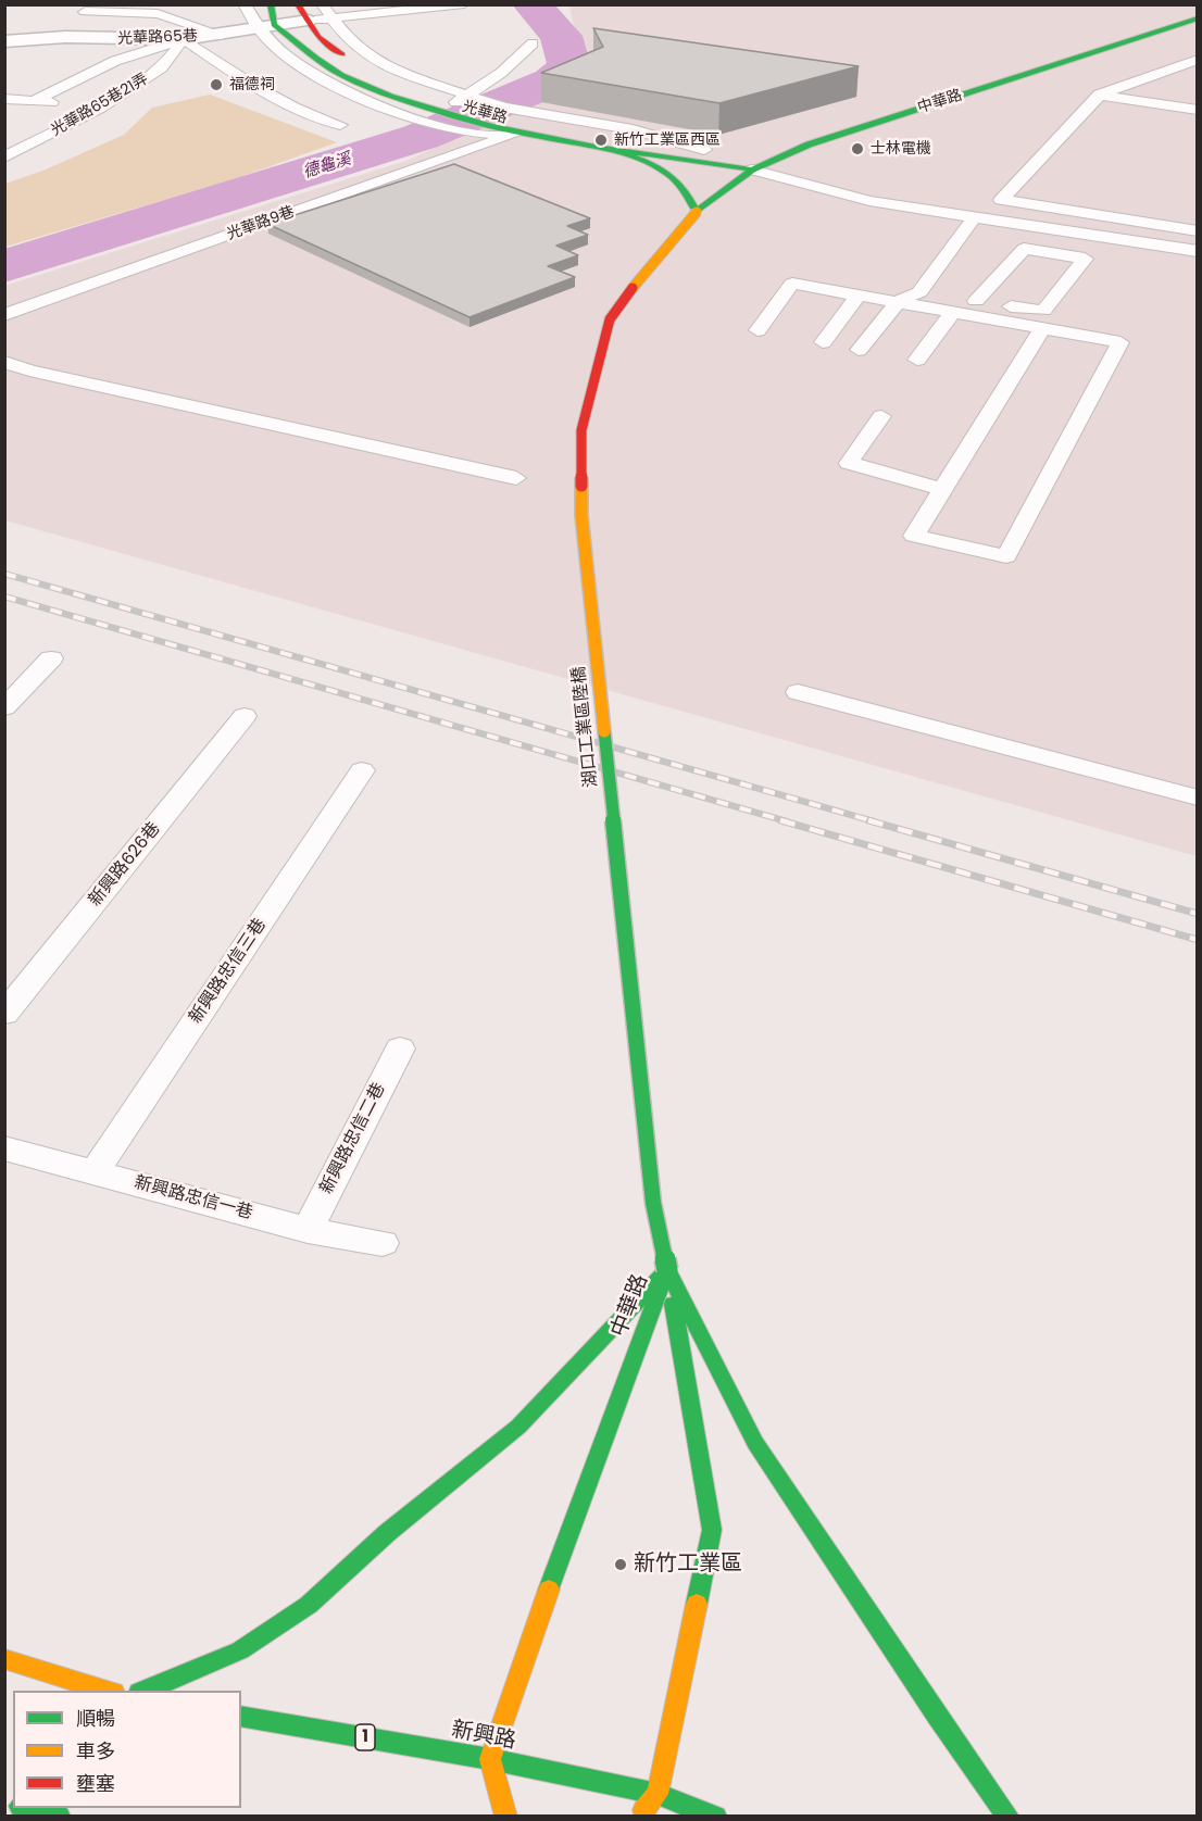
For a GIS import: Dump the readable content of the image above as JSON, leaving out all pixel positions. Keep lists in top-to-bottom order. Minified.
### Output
{"streets":{"street":["光華路65巷","中華路","光華路","湖口工業區陸橋","新興路","1"],"lane":["光華路65巷21弄","光華路9巷","新興路626巷","新興路忠信三巷","新興路忠信二巷","新興路忠信一巷"]},"crossings":[["光華路65巷","光華路65巷21弄"],["光華路65巷","光華路"],["中華路","光華路"],["中華路","湖口工業區陸橋"],["中華路","新興路"],["光華路","光華路9巷"],["新興路忠信三巷","新興路忠信一巷"],["新興路忠信二巷","新興路忠信一巷"]],"water":["德龜溪"],"places":["福德祠","新竹工業區西區","士林電機","新竹工業區"],"legend":["順暢","車多","壅塞"]}
